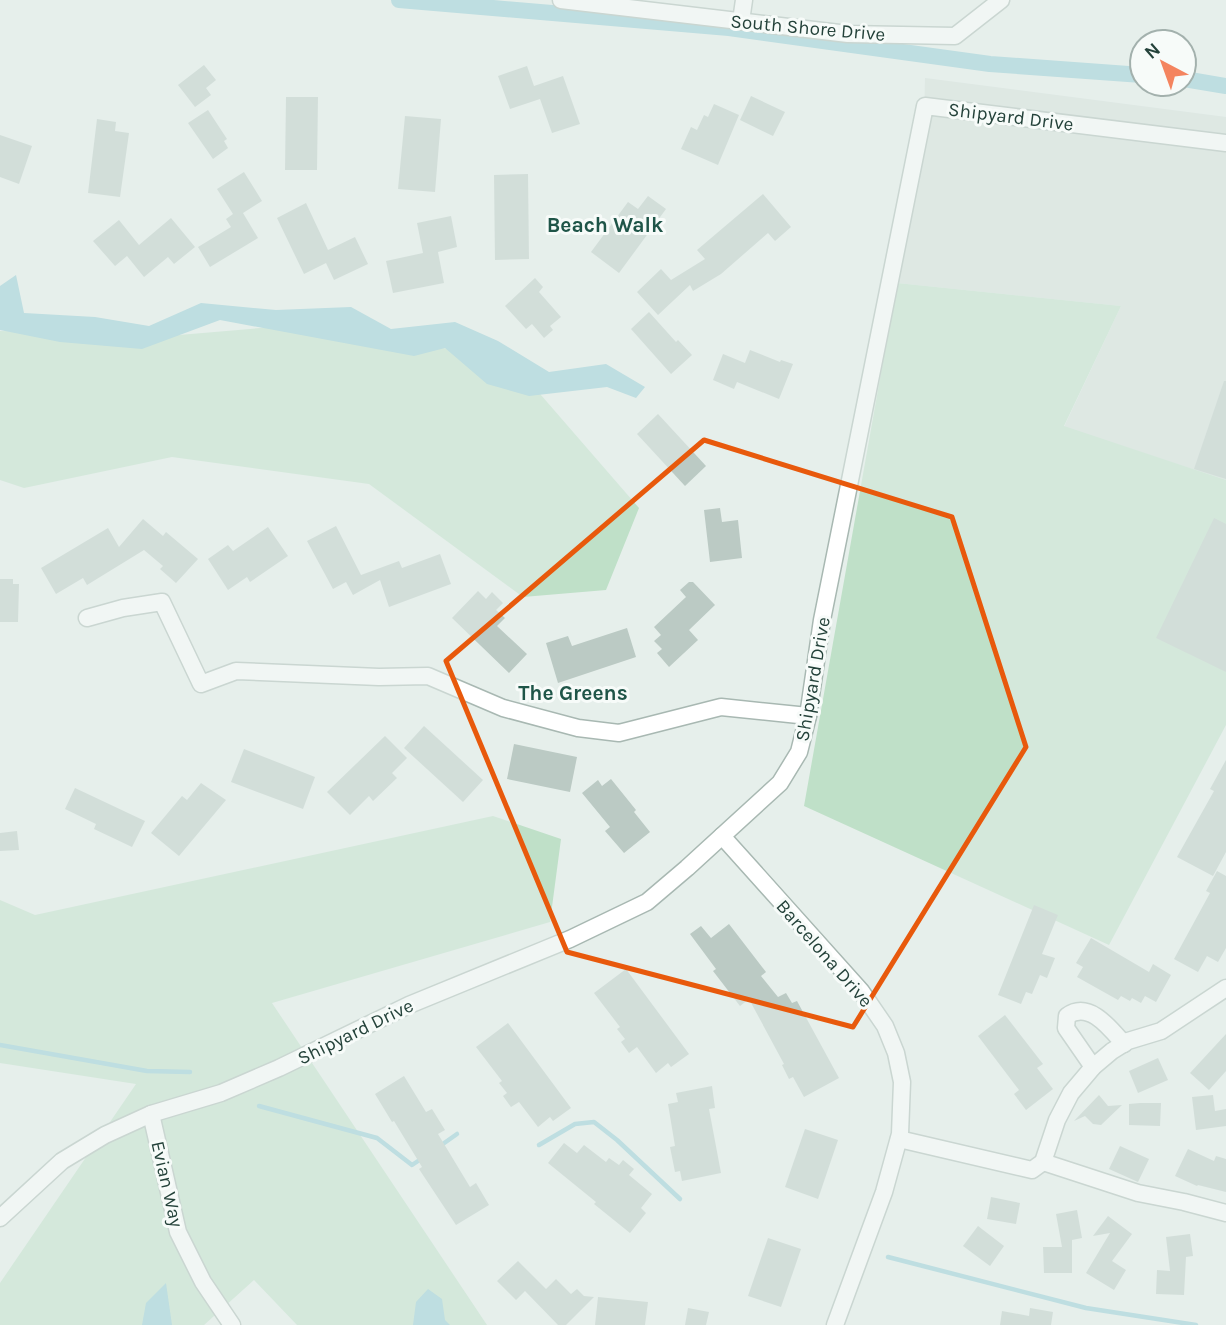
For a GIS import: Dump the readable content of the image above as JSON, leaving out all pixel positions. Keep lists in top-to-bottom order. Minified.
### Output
{"streets":{"street":["South Shore Drive","Shipyard Drive","Barcelona Drive","Evian Way"]},"crossings":[["Shipyard Drive","Barcelona Drive"],["Shipyard Drive","Evian Way"]],"districts":["Beach Walk","The Greens"],"north":"top left"}
